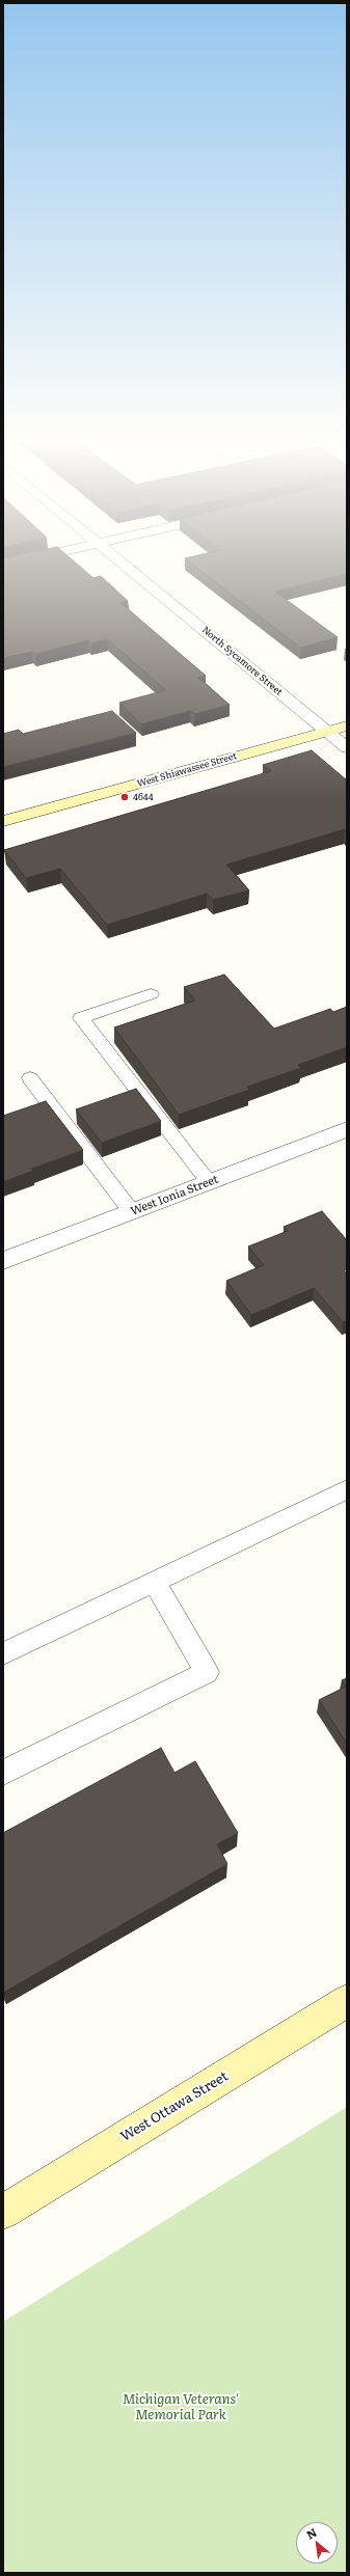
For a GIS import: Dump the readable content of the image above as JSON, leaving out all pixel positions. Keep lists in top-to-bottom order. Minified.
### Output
{"streets":{"street":["North Sycamore Street","West Shiawassee Street","West Ionia Street","West Ottawa Street"]},"crossings":[["North Sycamore Street","West Shiawassee Street"]],"parks":["Michigan Veterans' Memorial Park"],"places":["4644"],"north":"top left"}
